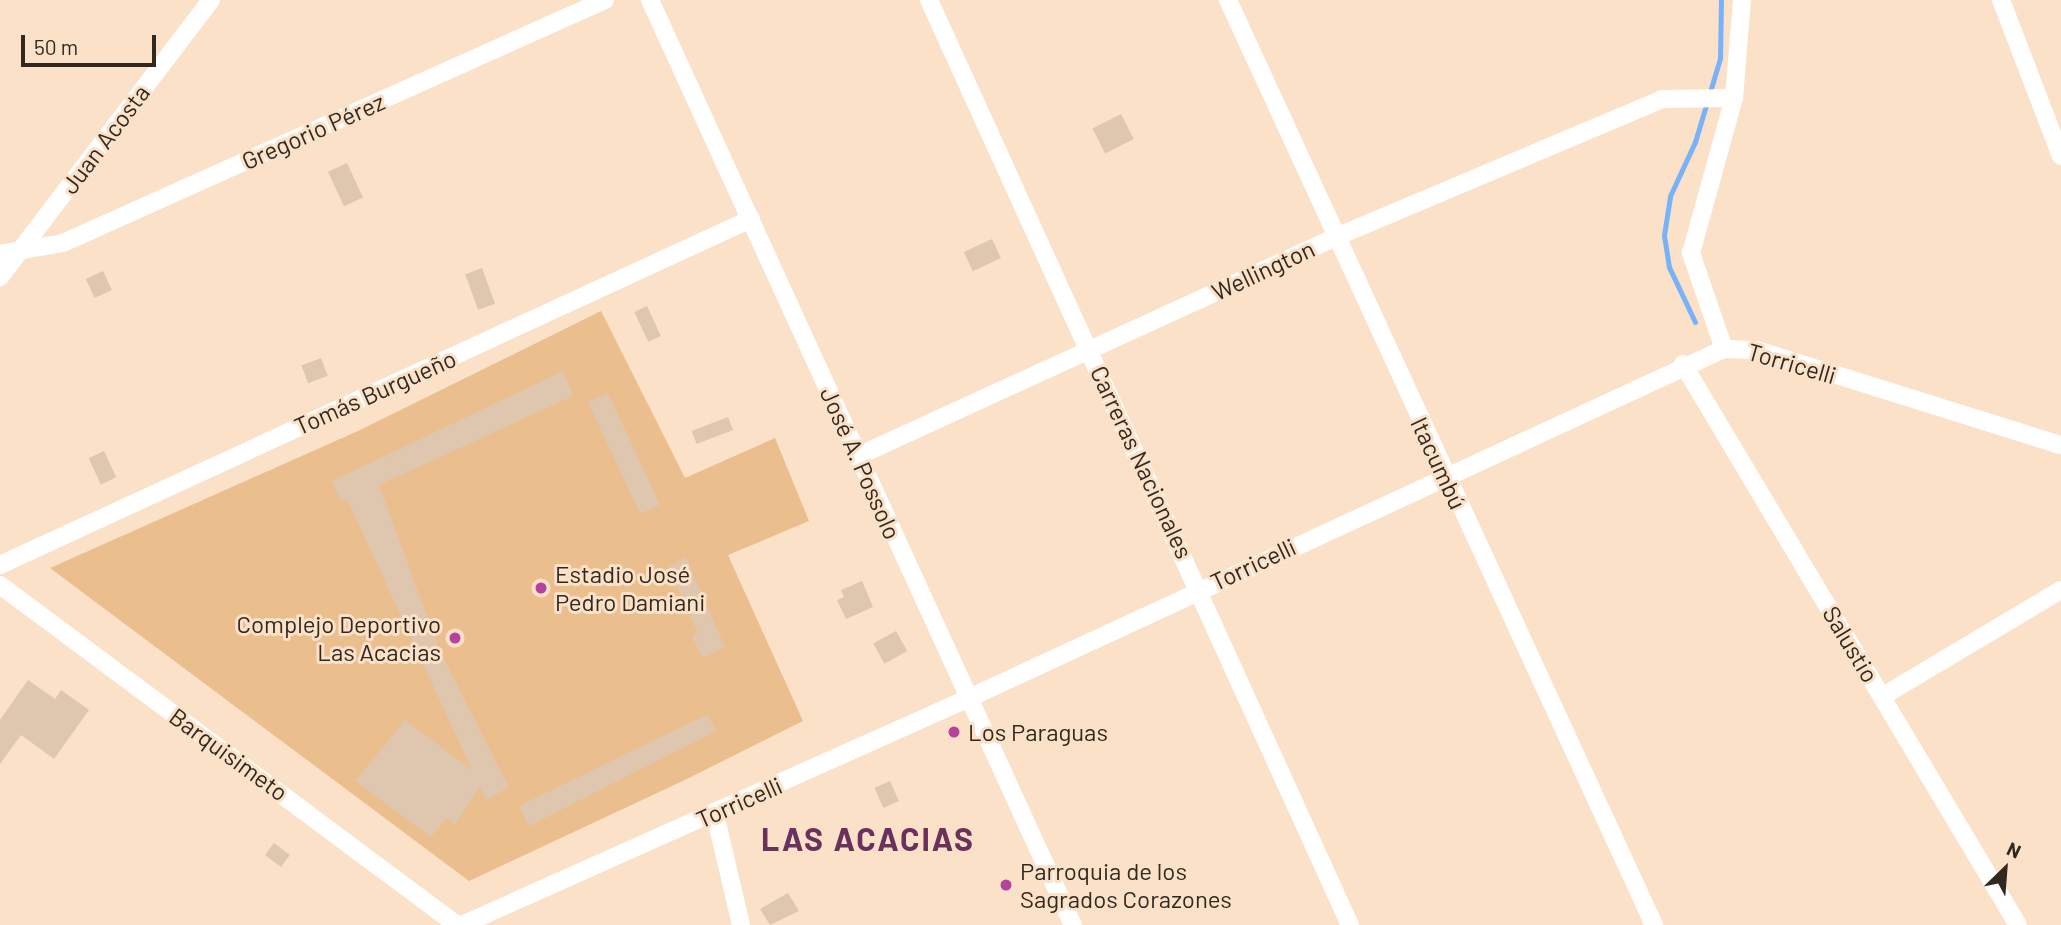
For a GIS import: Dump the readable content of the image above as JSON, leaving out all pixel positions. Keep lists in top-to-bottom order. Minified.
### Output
{"streets":{"street":["Gregorio Pérez","Juan Acosta","Wellington","Torricelli","Tomás Burgueño","Carreras Nacionales","José A. Possolo","Itacumbú","Salustio","Barquisimeto"]},"crossings":[["Gregorio Pérez","Juan Acosta"],["Wellington","Carreras Nacionales"],["Wellington","José A. Possolo"],["Wellington","Itacumbú"],["Torricelli","Carreras Nacionales"],["Torricelli","José A. Possolo"],["Torricelli","Itacumbú"],["Torricelli","Salustio"],["Tomás Burgueño","José A. Possolo"]],"districts":["LAS ACACIAS"],"places":["Estadio José Pedro Damiani","Complejo Deportivo Las Acacias","Los Paraguas","Parroquia de los Sagrados Corazones"],"scale_bar":"50 m","north":"top right"}
